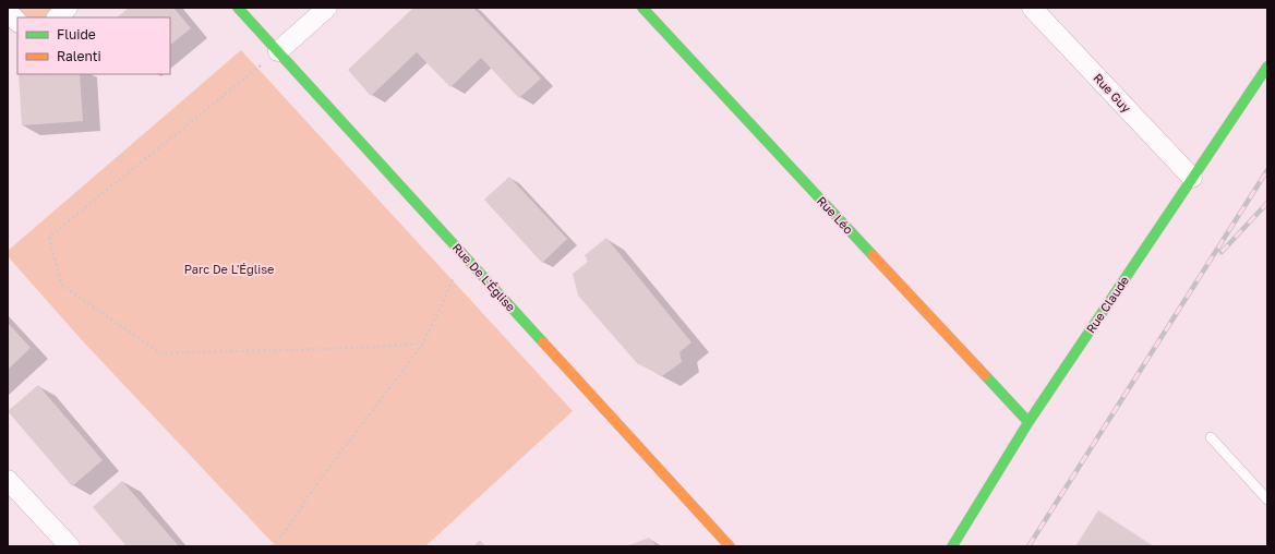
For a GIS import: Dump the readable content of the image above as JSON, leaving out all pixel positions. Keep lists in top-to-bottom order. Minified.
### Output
{"streets":{"street":["Rue Guy","Rue Léo","Rue De L'Église","Rue Claude"]},"crossings":[["Rue Guy","Rue Claude"],["Rue Léo","Rue Claude"]],"parks":["Parc De L'Église"],"legend":["Fluide","Ralenti"]}
